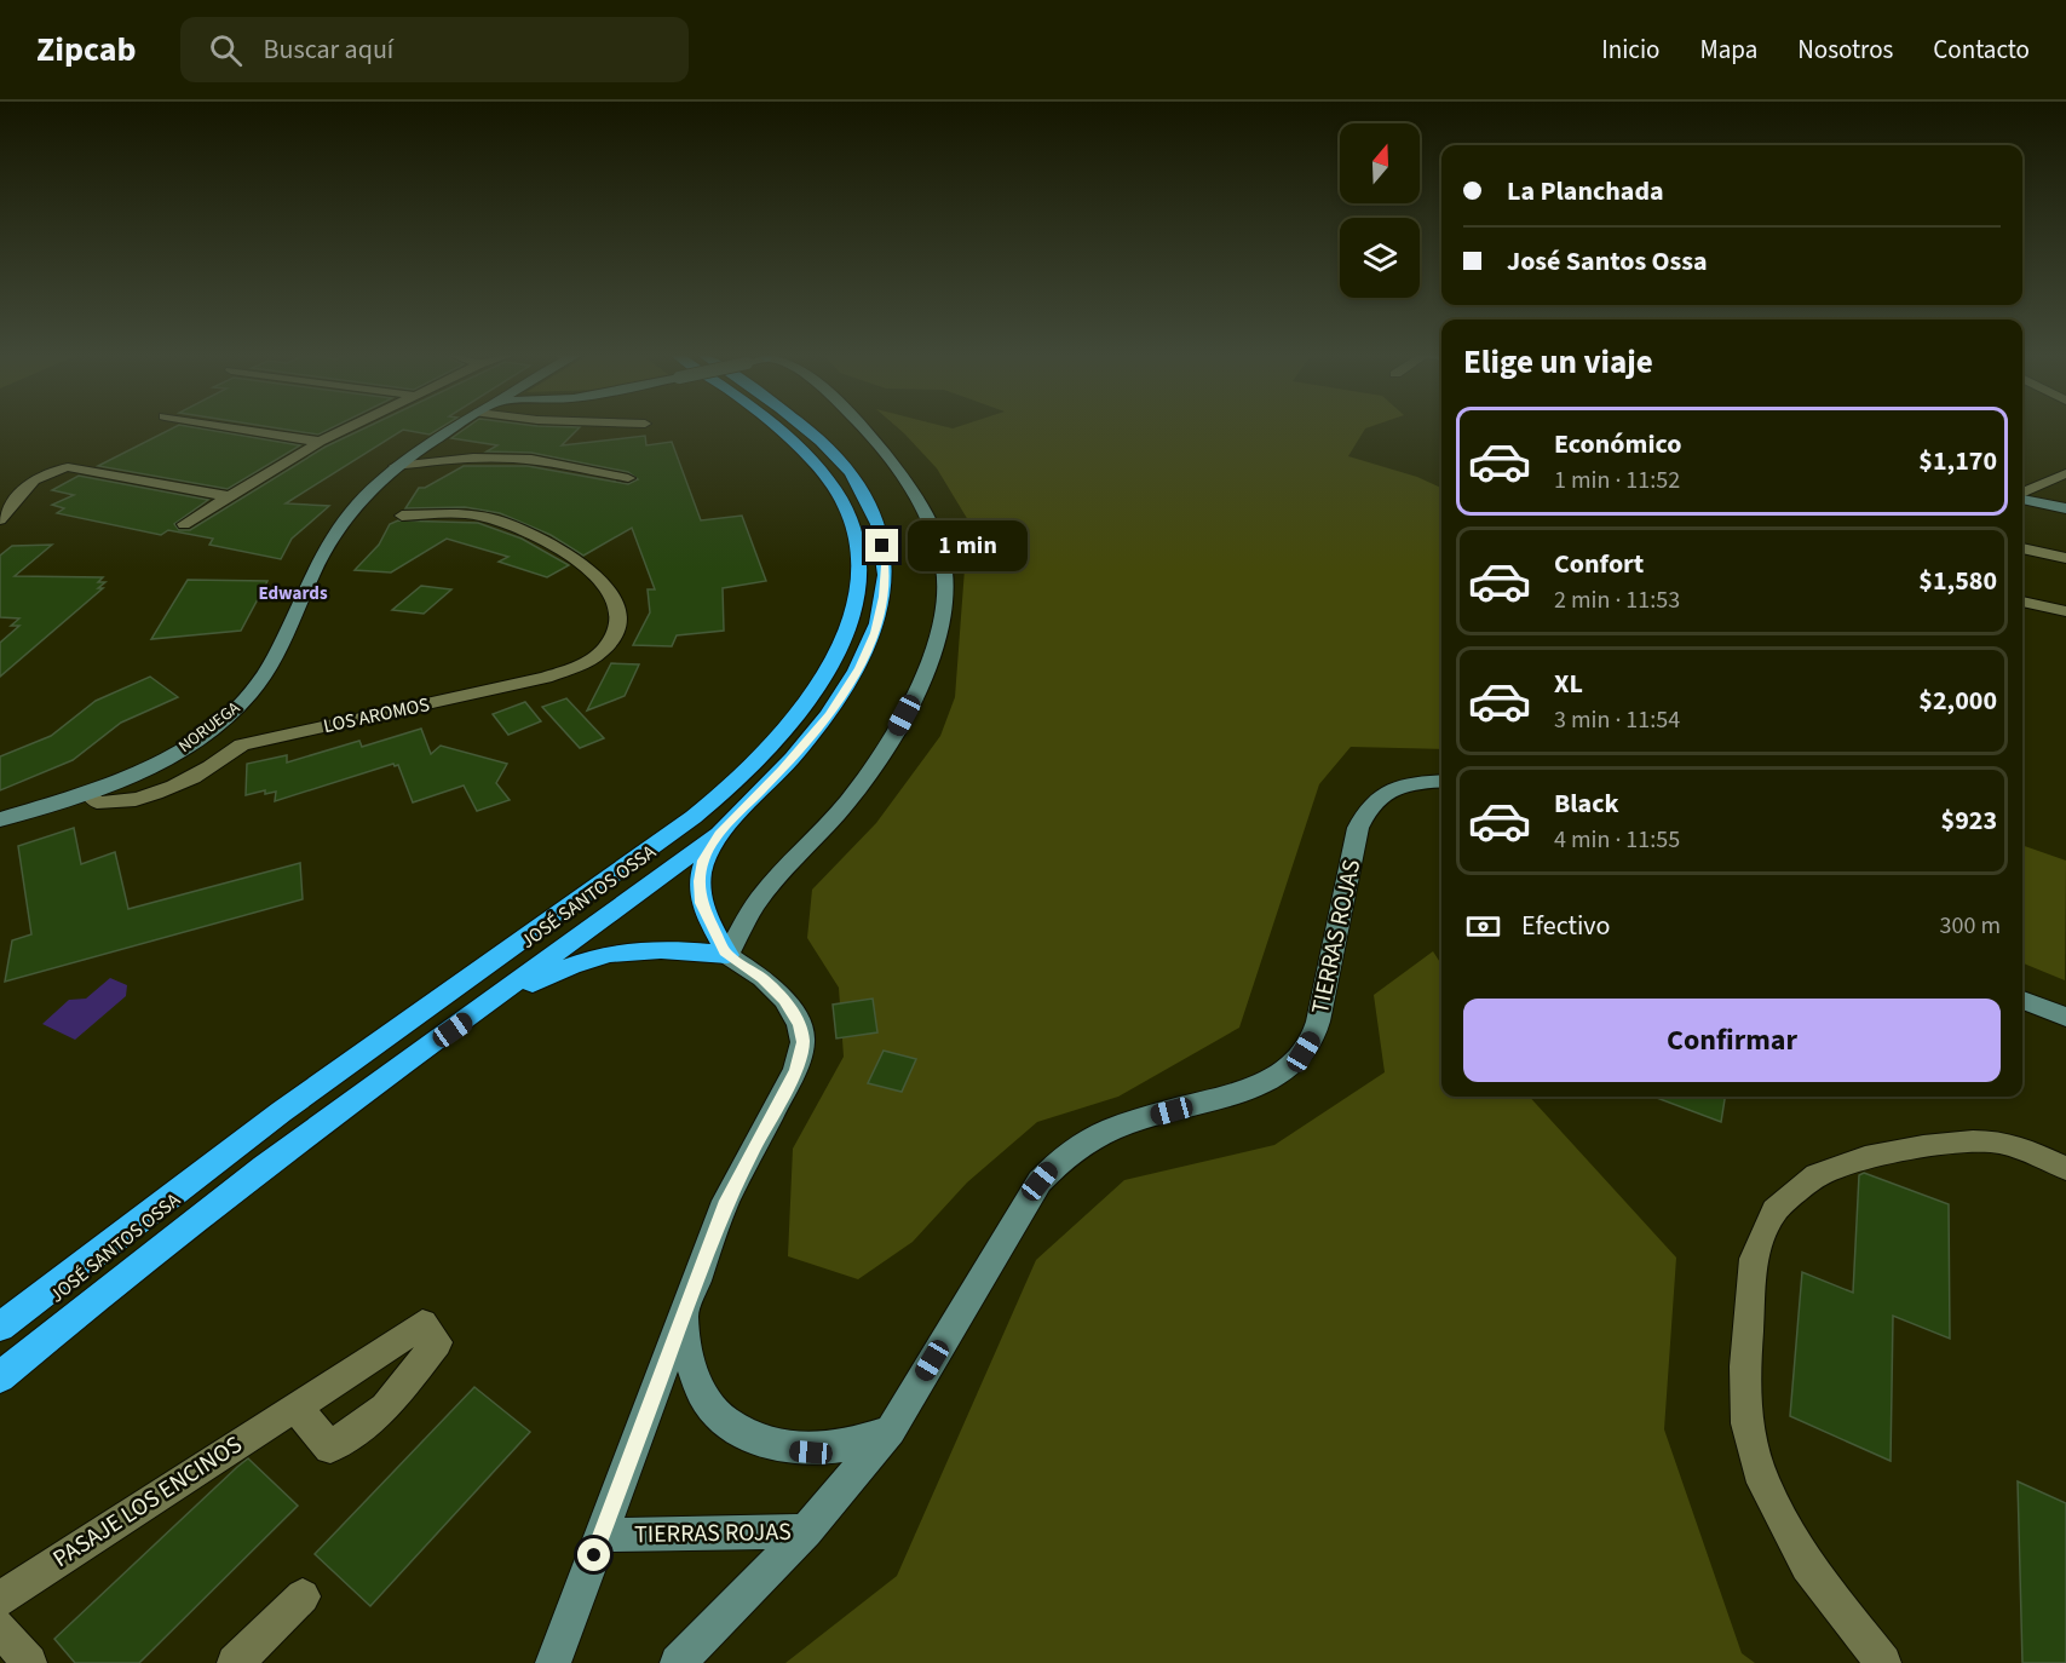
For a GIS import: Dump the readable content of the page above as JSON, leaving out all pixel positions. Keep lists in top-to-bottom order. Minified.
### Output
{"streets":{"highway":["JOSÉ SANTOS OSSA"],"street":["LOS AROMOS","NORUEGA","TIERRAS ROJAS","PASAJE LOS ENCINOS"]},"crossings":[["LOS AROMOS","NORUEGA"]],"districts":["Edwards"],"north":"top","page":{"header":"Zipcab","search":"Buscar aquí","nav":["Inicio","Mapa","Nosotros","Contacto"],"banner":["La Planchada","José Santos Ossa"],"heading":"Elige un viaje","list":[{"name":"Económico","note":"1 min · 11:52","value":"$1,170"},{"name":"Confort","note":"2 min · 11:53","value":"$1,580"},{"name":"XL","note":"3 min · 11:54","value":"$2,000"},{"name":"Black","note":"4 min · 11:55","value":"$923"}],"bubble":"1 min","pay":["Efectivo","300 m"],"buttons":"Confirmar"}}
